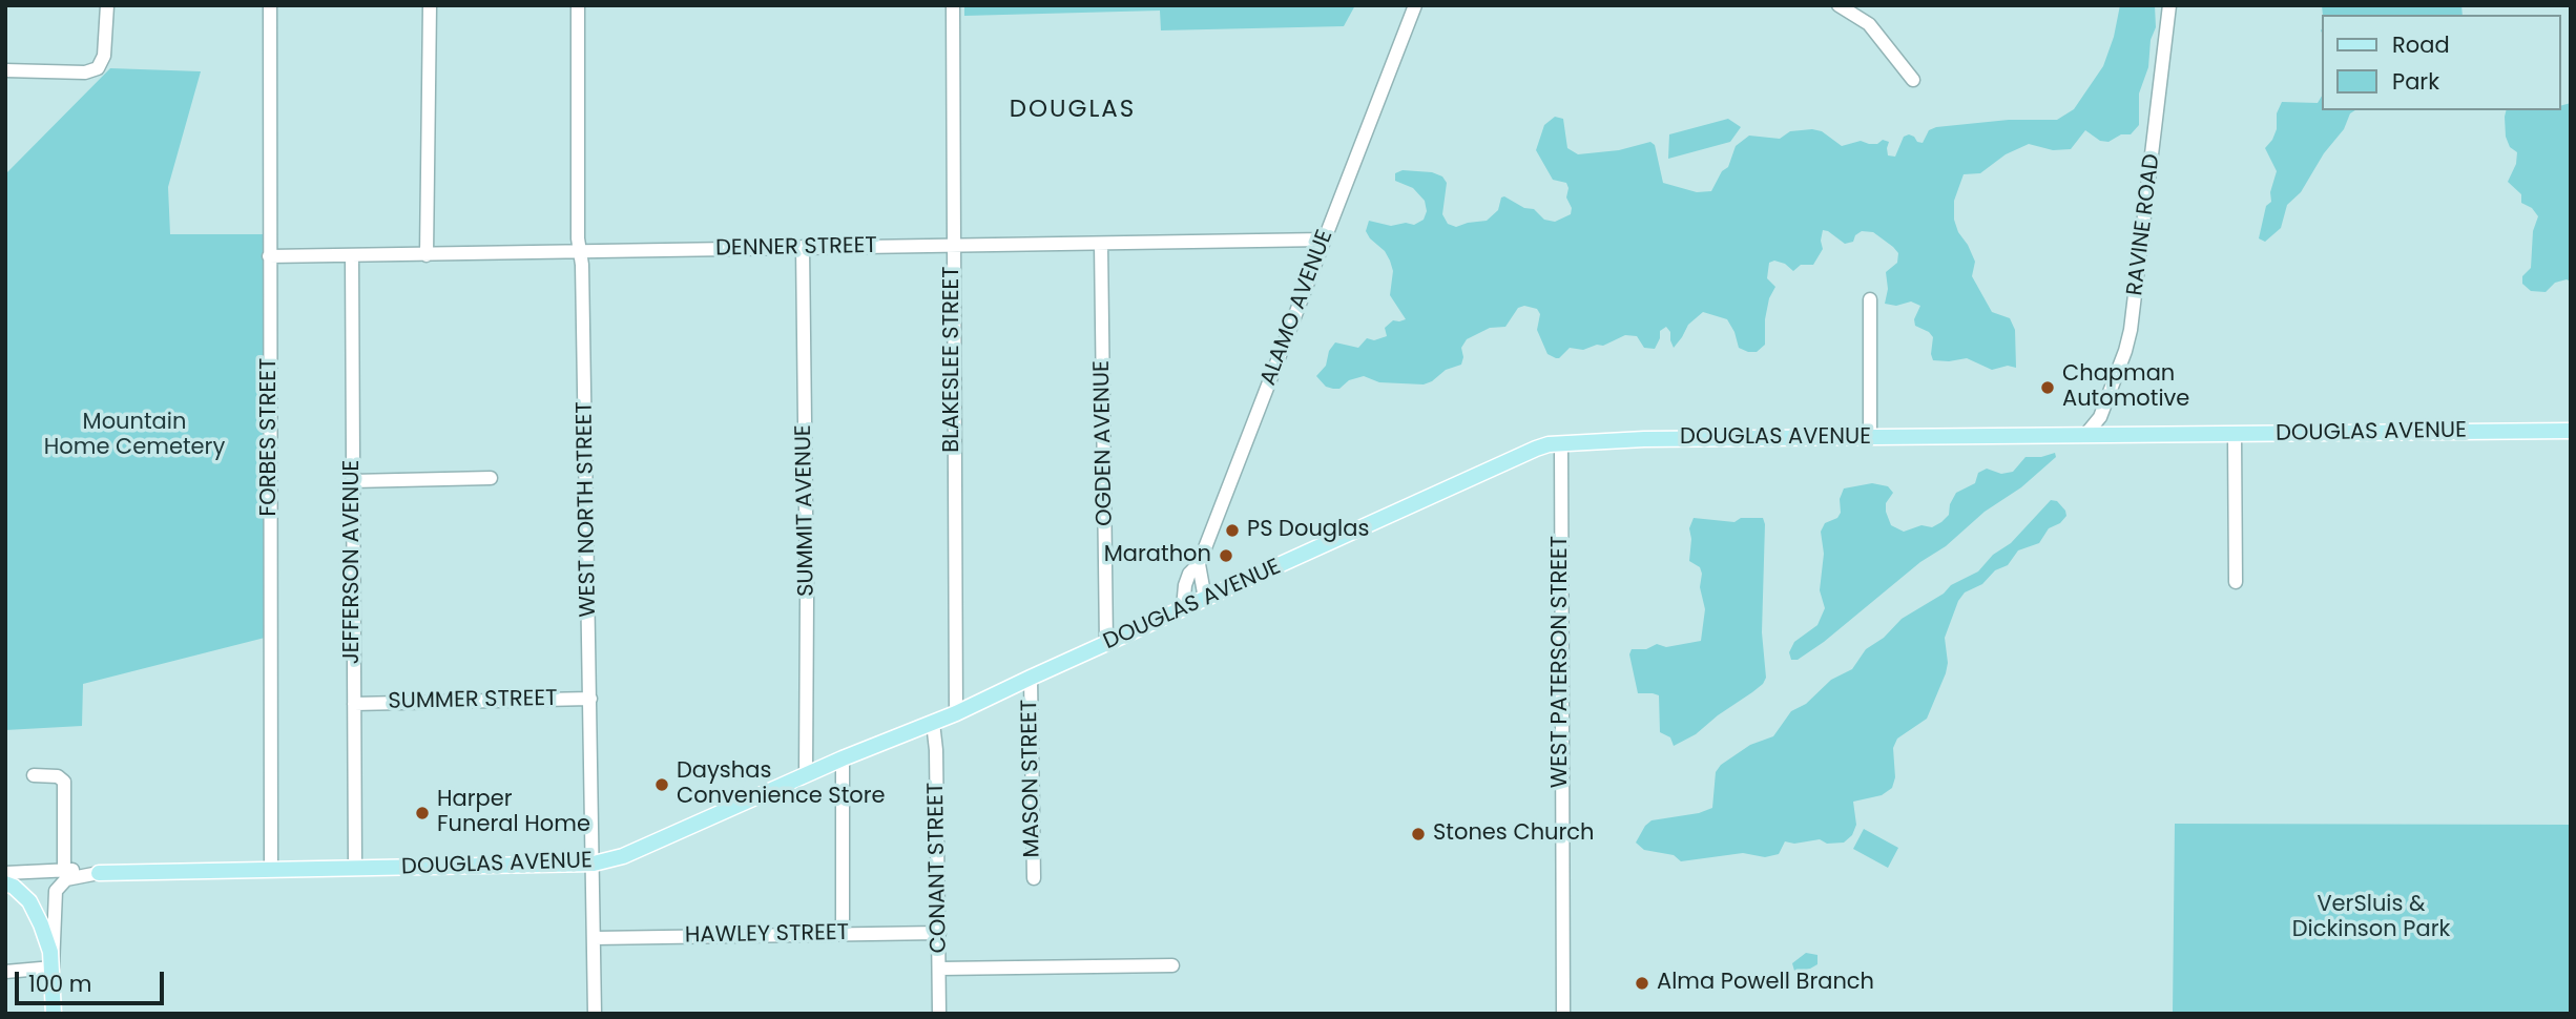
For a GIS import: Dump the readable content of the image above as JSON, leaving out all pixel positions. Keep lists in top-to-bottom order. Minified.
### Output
{"streets":{"main road":["DOUGLAS AVENUE"],"street":["RAVINE ROAD","DENNER STREET","ALAMO AVENUE","BLAKESLEE STREET","FORBES STREET","OGDEN AVENUE","WEST NORTH STREET","SUMMIT AVENUE","JEFFERSON AVENUE","WEST PATERSON STREET","SUMMER STREET","MASON STREET","CONANT STREET","HAWLEY STREET"]},"crossings":[["RAVINE ROAD","DOUGLAS AVENUE"],["DENNER STREET","ALAMO AVENUE"],["DENNER STREET","BLAKESLEE STREET"],["DENNER STREET","FORBES STREET"],["DENNER STREET","OGDEN AVENUE"],["DENNER STREET","WEST NORTH STREET"],["DENNER STREET","SUMMIT AVENUE"],["DENNER STREET","JEFFERSON AVENUE"],["ALAMO AVENUE","DOUGLAS AVENUE"],["BLAKESLEE STREET","DOUGLAS AVENUE"],["DOUGLAS AVENUE","FORBES STREET"],["DOUGLAS AVENUE","OGDEN AVENUE"],["DOUGLAS AVENUE","WEST NORTH STREET"],["DOUGLAS AVENUE","SUMMIT AVENUE"],["DOUGLAS AVENUE","JEFFERSON AVENUE"],["DOUGLAS AVENUE","WEST PATERSON STREET"],["DOUGLAS AVENUE","MASON STREET"],["DOUGLAS AVENUE","CONANT STREET"],["WEST NORTH STREET","SUMMER STREET"],["WEST NORTH STREET","HAWLEY STREET"],["JEFFERSON AVENUE","SUMMER STREET"],["CONANT STREET","HAWLEY STREET"]],"districts":["DOUGLAS"],"parks":["Mountain Home Cemetery","VerSluis & Dickinson Park"],"places":["Chapman Automotive","PS Douglas","Marathon","Dayshas Convenience Store","Harper Funeral Home","Stones Church","Alma Powell Branch"],"legend":["Road","Park"],"scale_bar":"100 m"}
